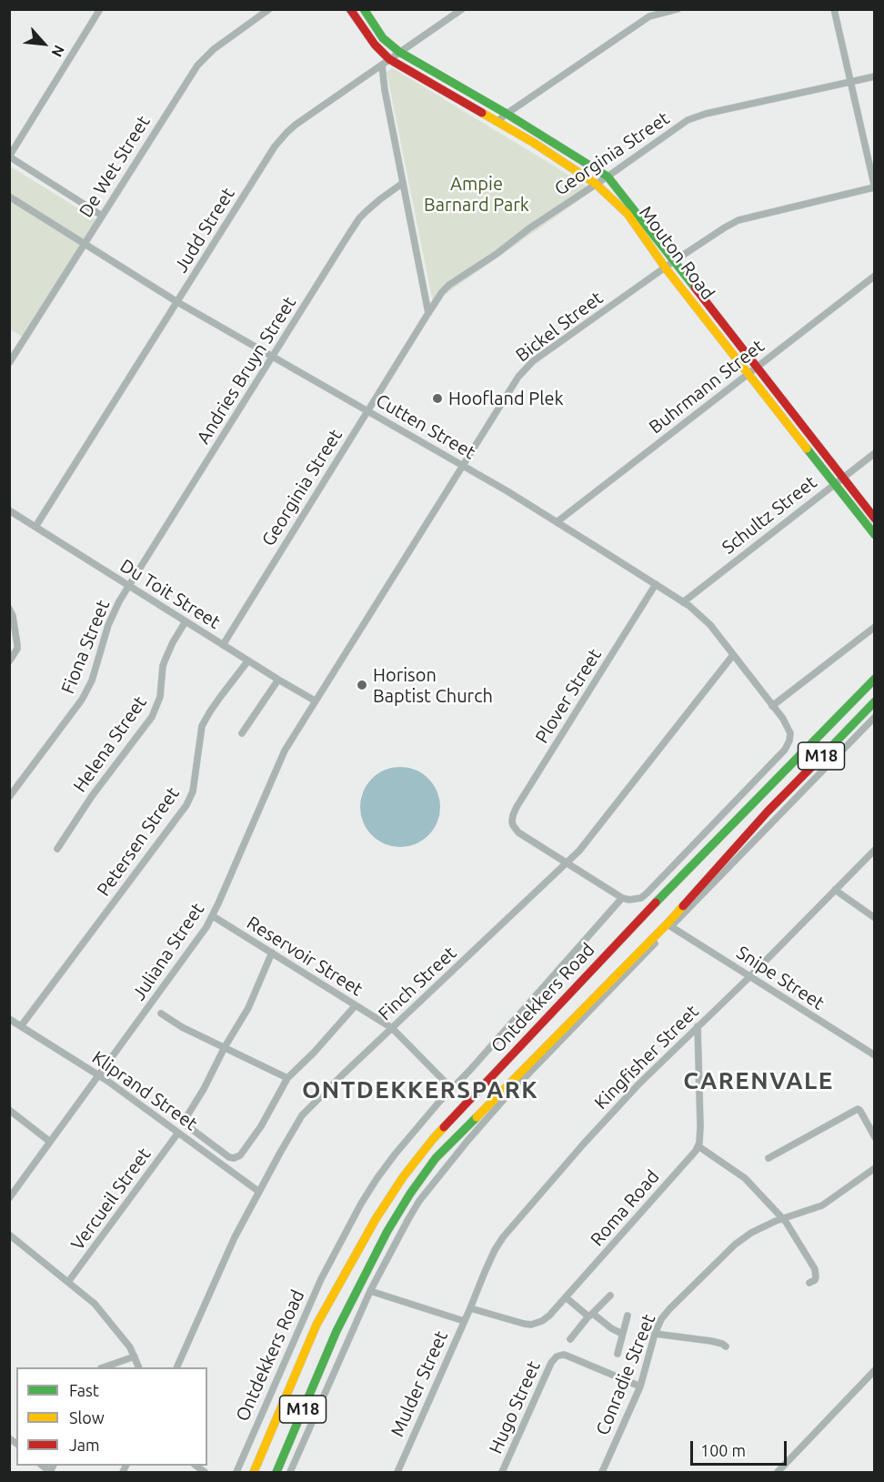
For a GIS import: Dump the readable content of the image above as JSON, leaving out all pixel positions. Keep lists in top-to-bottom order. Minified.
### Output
{"streets":{"main road":["Mouton Road","M18","Ontdekkers Road"],"street":["Georginia Street","De Wet Street","Judd Street","Bickel Street","Andries Bruyn Street","Buhrmann Street","Cutten Street","Schultz Street","Du Toit Street","Fiona Street","Plover Street","Helena Street","Petersen Street","Juliana Street","Reservoir Street","Snipe Street","Finch Street","Kingfisher Street","Kliprand Street","Vercueil Street","Roma Road","Conradie Street","Mulder Street","Hugo Street"]},"crossings":[["Georginia Street","Mouton Road"],["Georginia Street","Cutten Street"],["Georginia Street","Du Toit Street"],["De Wet Street","Cutten Street"],["Judd Street","Mouton Road"],["Judd Street","Cutten Street"],["Judd Street","Du Toit Street"],["Mouton Road","Bickel Street"],["Mouton Road","Buhrmann Street"],["Mouton Road","Schultz Street"],["Bickel Street","Cutten Street"],["Bickel Street","Du Toit Street"],["Bickel Street","Juliana Street"],["Andries Bruyn Street","Cutten Street"],["Andries Bruyn Street","Du Toit Street"],["Andries Bruyn Street","Fiona Street"],["Buhrmann Street","Cutten Street"],["Cutten Street","Schultz Street"],["Cutten Street","Plover Street"],["Cutten Street","Finch Street"],["Cutten Street","Ontdekkers Road"],["Du Toit Street","Fiona Street"],["Du Toit Street","Helena Street"],["Du Toit Street","Petersen Street"],["Du Toit Street","Juliana Street"],["Plover Street","Finch Street"],["Petersen Street","Kliprand Street"],["Juliana Street","Reservoir Street"],["Juliana Street","Kliprand Street"],["Reservoir Street","Finch Street"],["Reservoir Street","Ontdekkers Road"],["Snipe Street","Kingfisher Street"],["Finch Street","Kliprand Street"],["Kingfisher Street","Roma Road"],["Kingfisher Street","Mulder Street"],["Kliprand Street","Vercueil Street"],["Roma Road","Mulder Street"],["Conradie Street","Hugo Street"]],"districts":["CARENVALE","ONTDEKKERSPARK"],"parks":["Ampie Barnard Park"],"places":["Hoofland Plek","Horison Baptist Church"],"legend":["Fast","Slow","Jam"],"scale_bar":"100 m","north":"bottom right"}
